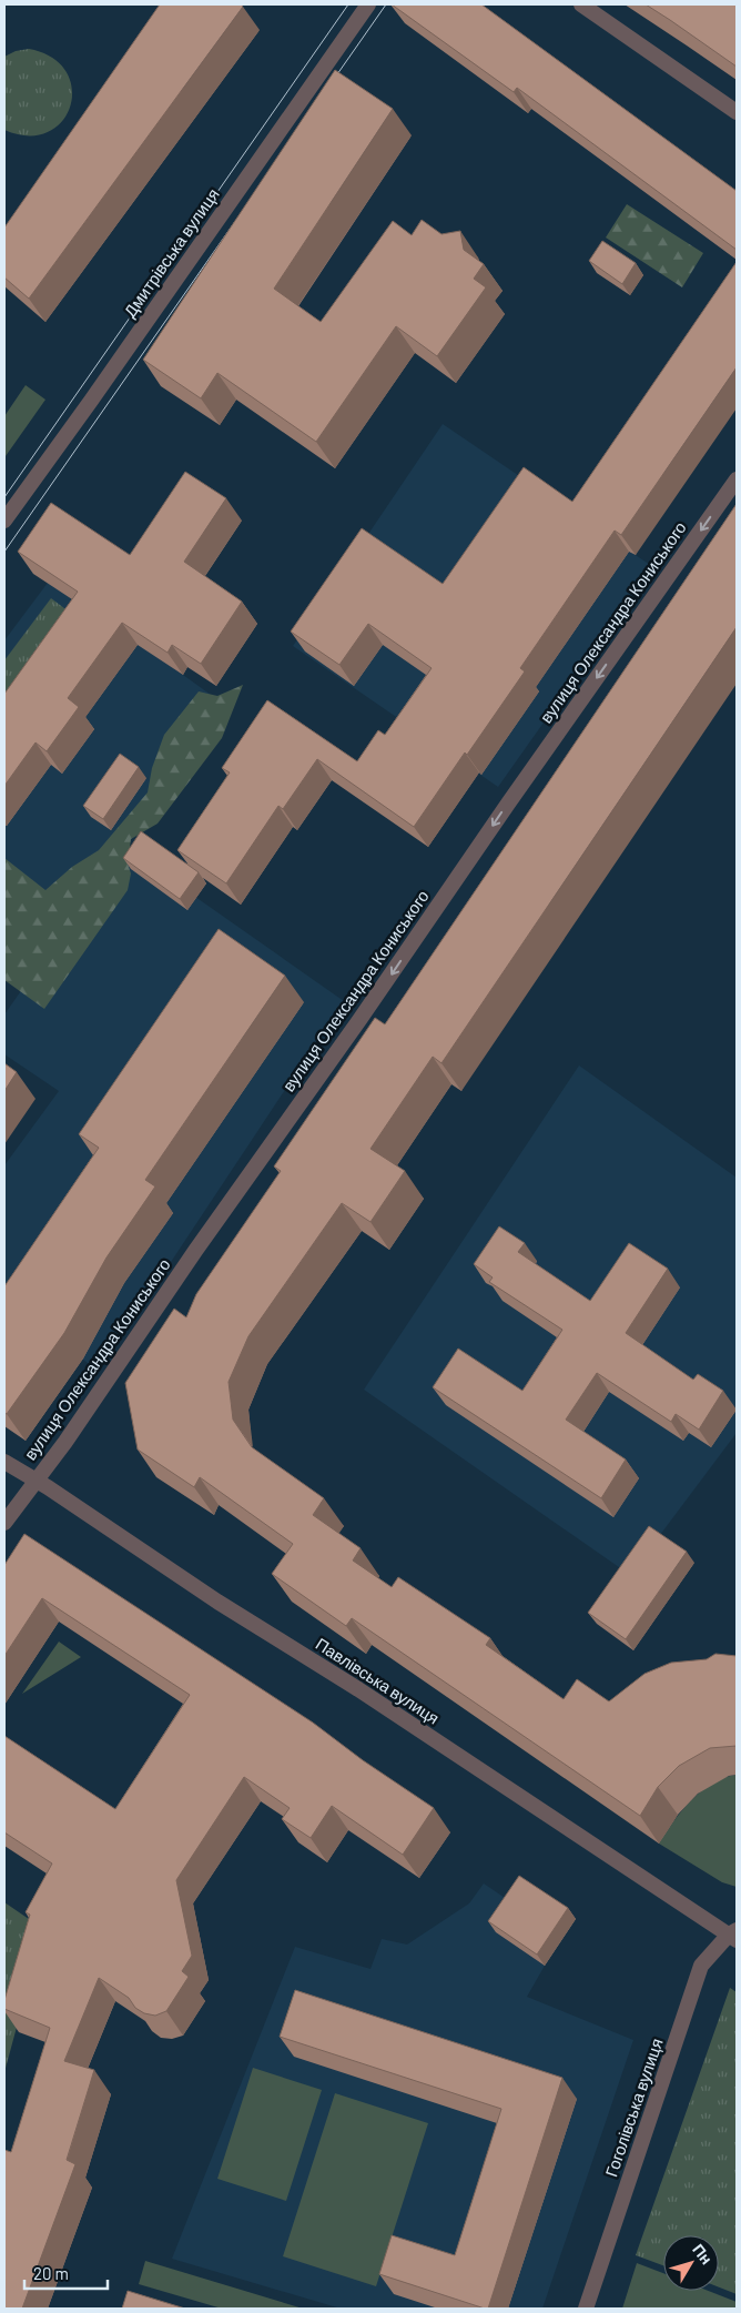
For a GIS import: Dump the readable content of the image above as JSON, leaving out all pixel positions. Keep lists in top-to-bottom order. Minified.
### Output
{"streets":{"street":["Дмитрівська вулиця","вулиця Олександра Кониського","Павлівська вулиця","Гоголівська вулиця"]},"crossings":[["вулиця Олександра Кониського","Павлівська вулиця"],["Павлівська вулиця","Гоголівська вулиця"]],"one_way":["вулиця Олександра Кониського"],"scale_bar":"20 m","north":"top right"}
